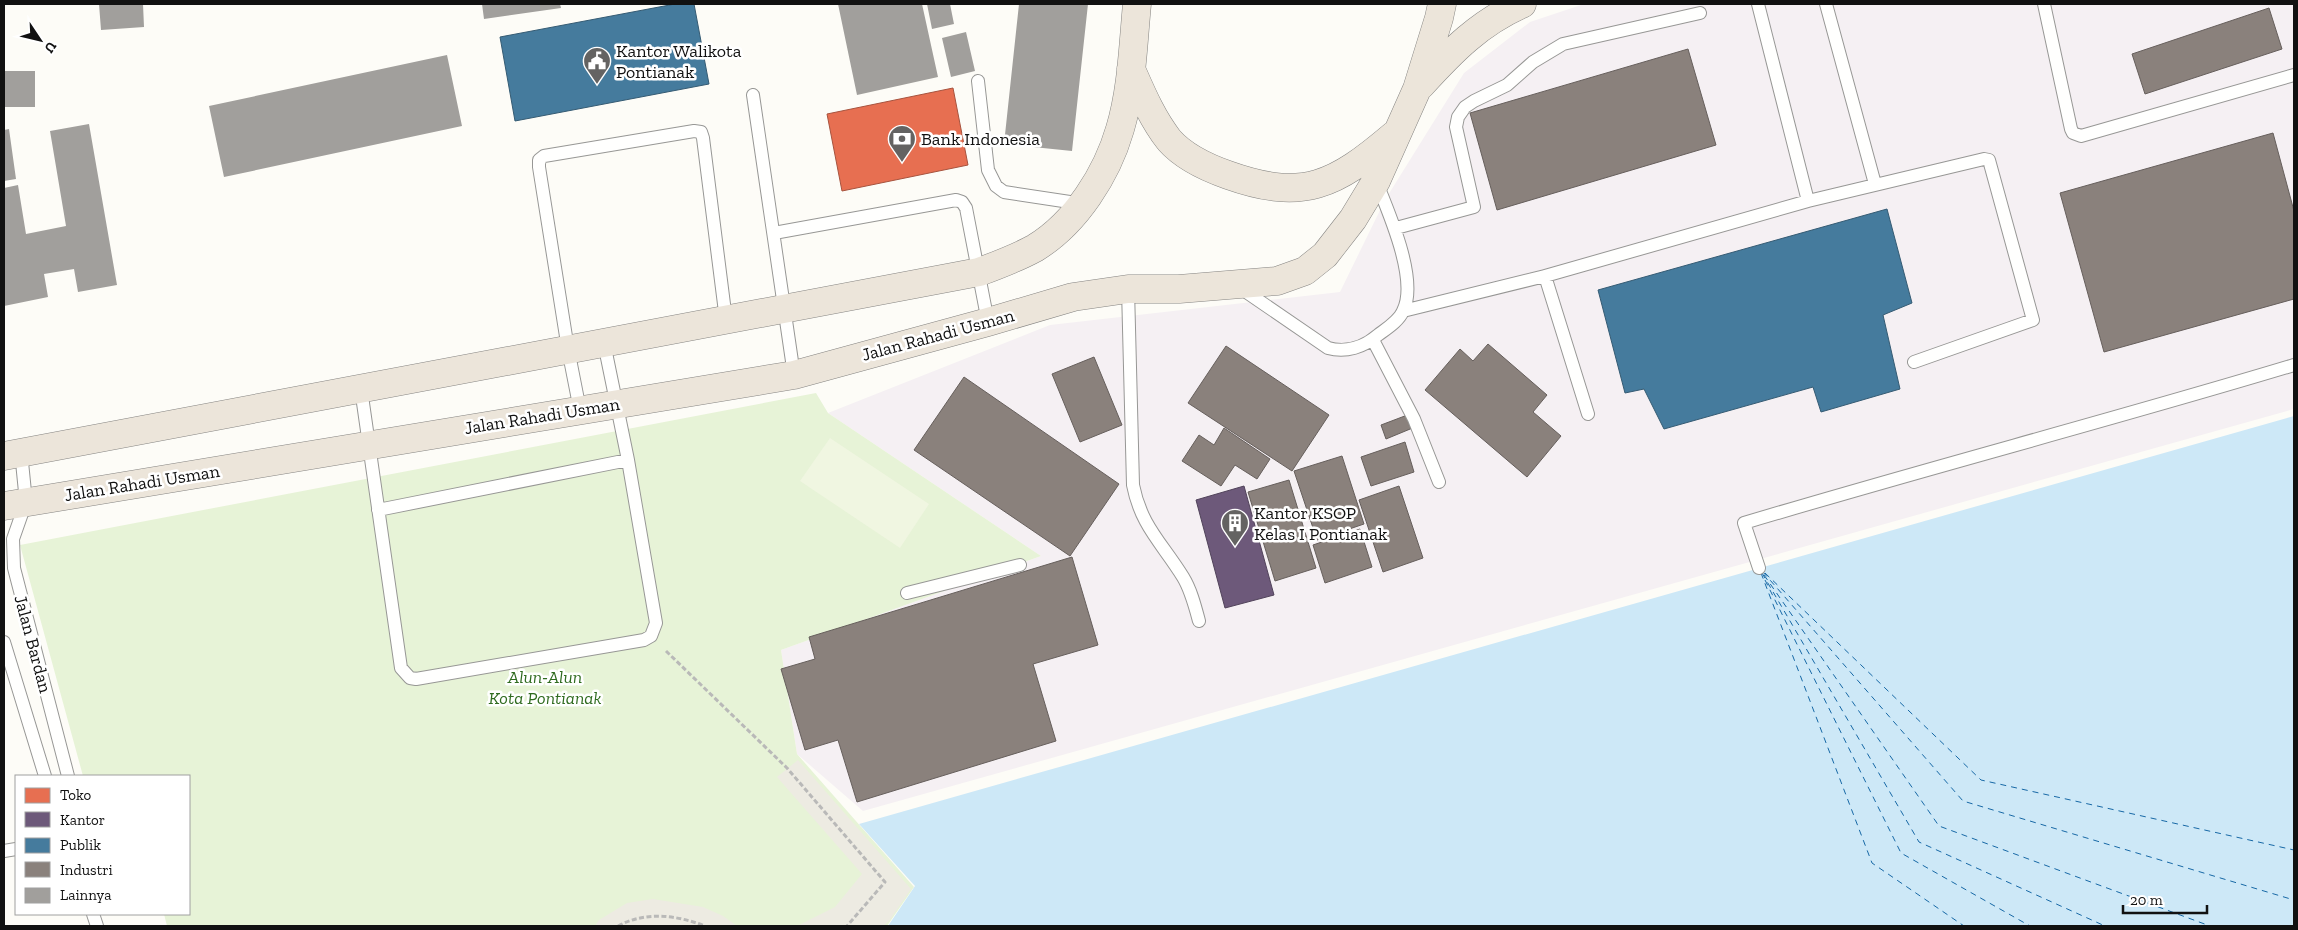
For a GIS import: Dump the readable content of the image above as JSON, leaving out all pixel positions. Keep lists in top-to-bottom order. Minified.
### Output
{"streets":{"highway":["Jalan Rahadi Usman"],"lane":["Jalan Bardan"]},"crossings":[["Jalan Rahadi Usman","Jalan Bardan"]],"parks":["Alun-Alun Kota Pontianak"],"places":{"public building":["Kantor Walikota Pontianak"],"bank":["Bank Indonesia"],"building":["Kantor KSOP Kelas I Pontianak"]},"legend":["Toko","Kantor","Publik","Industri","Lainnya"],"scale_bar":"20 m","north":"bottom right"}
